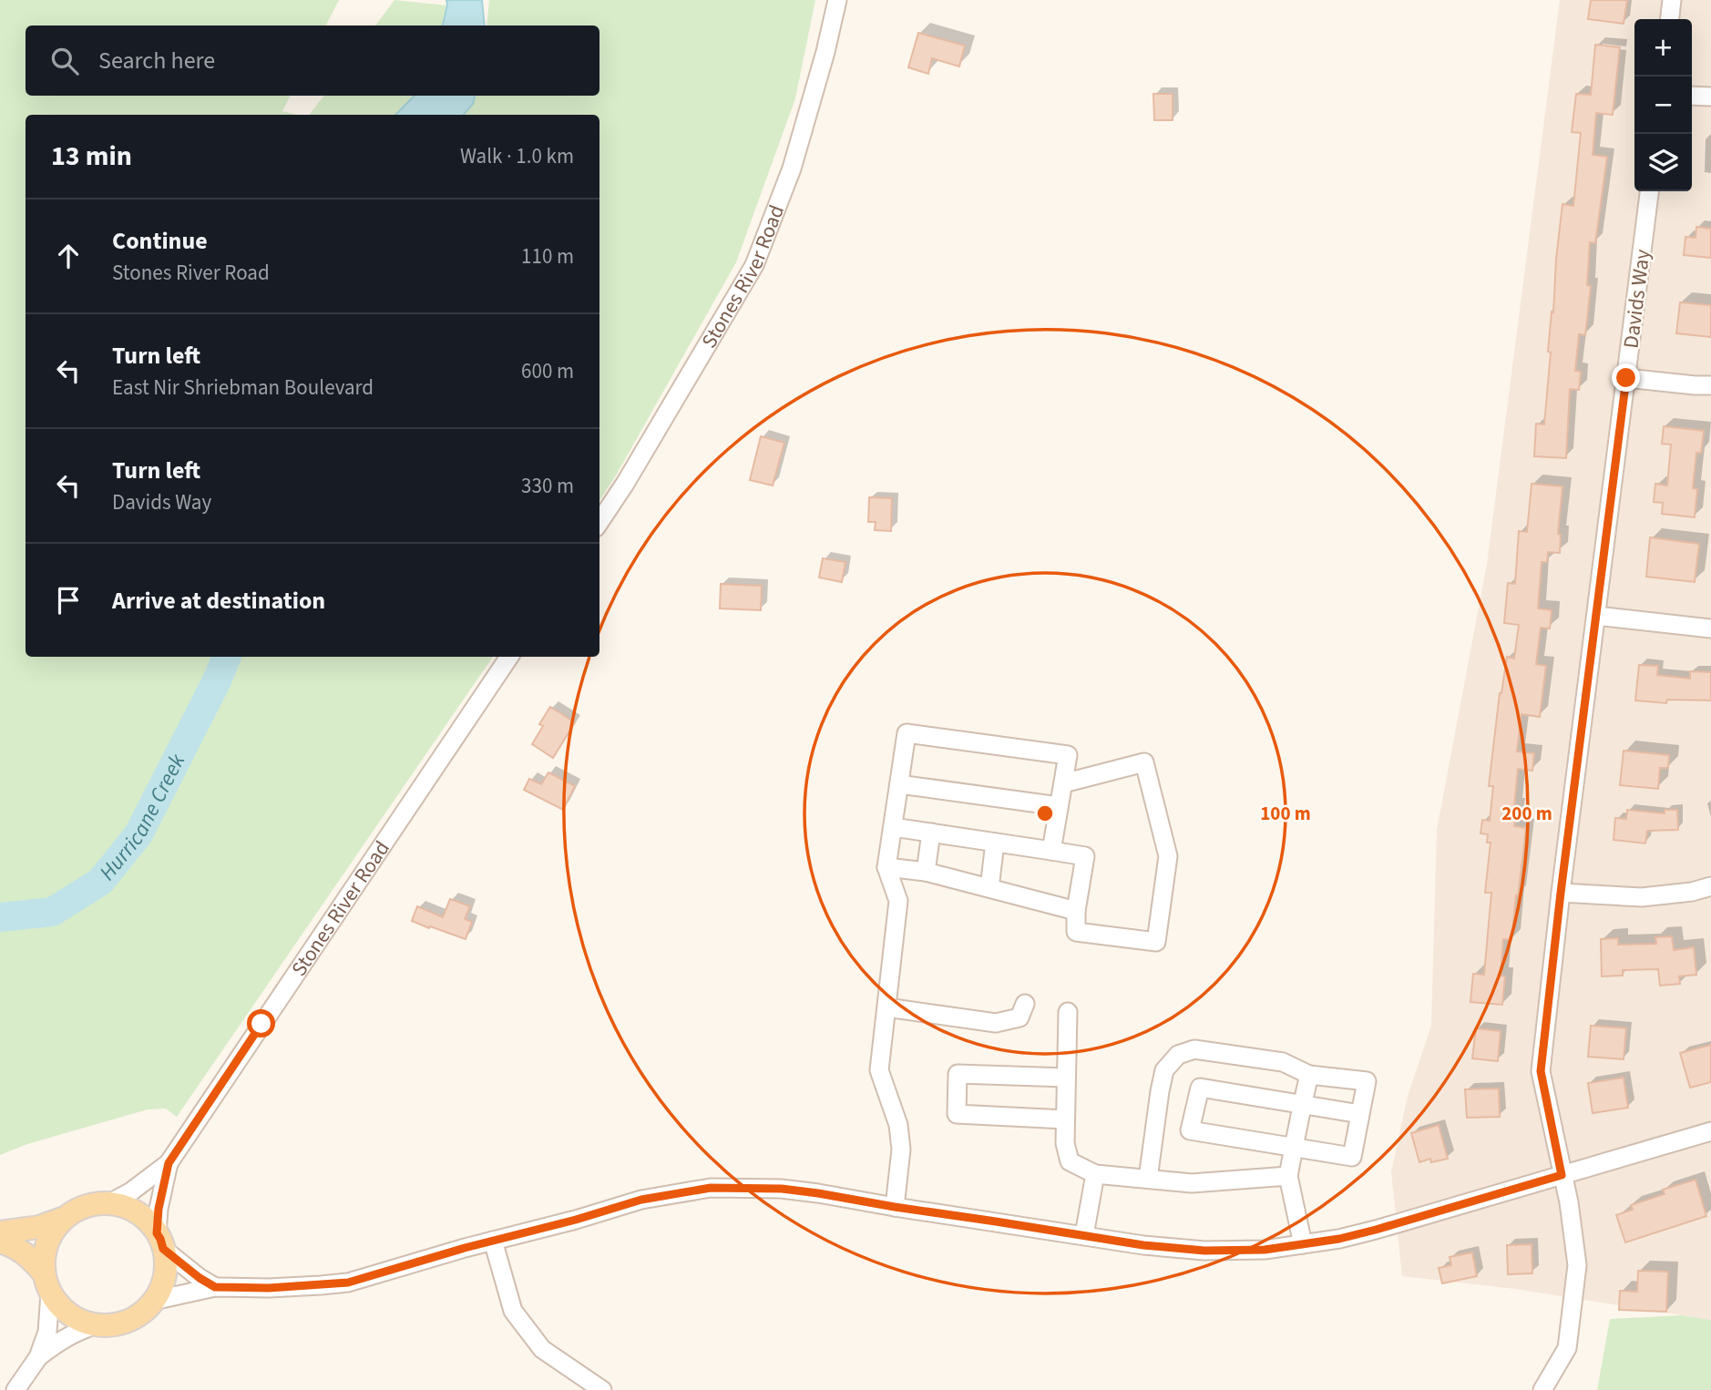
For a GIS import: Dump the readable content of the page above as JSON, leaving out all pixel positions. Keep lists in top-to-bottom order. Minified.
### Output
{"streets":{"main road":["Stones River Road"],"street":["Davids Way"]},"water":["Hurricane Creek"],"page":{"map_buttons":["+","−"],"search":"Search here","heading":["13 min","Walk · 1.0 km"],"list":[["Continue","Stones River Road","110 m"],["Turn left","East Nir Shriebman Boulevard","600 m"],["Turn left","Davids Way","330 m"],"Arrive at destination"]},"rings":["100 m","200 m"]}
